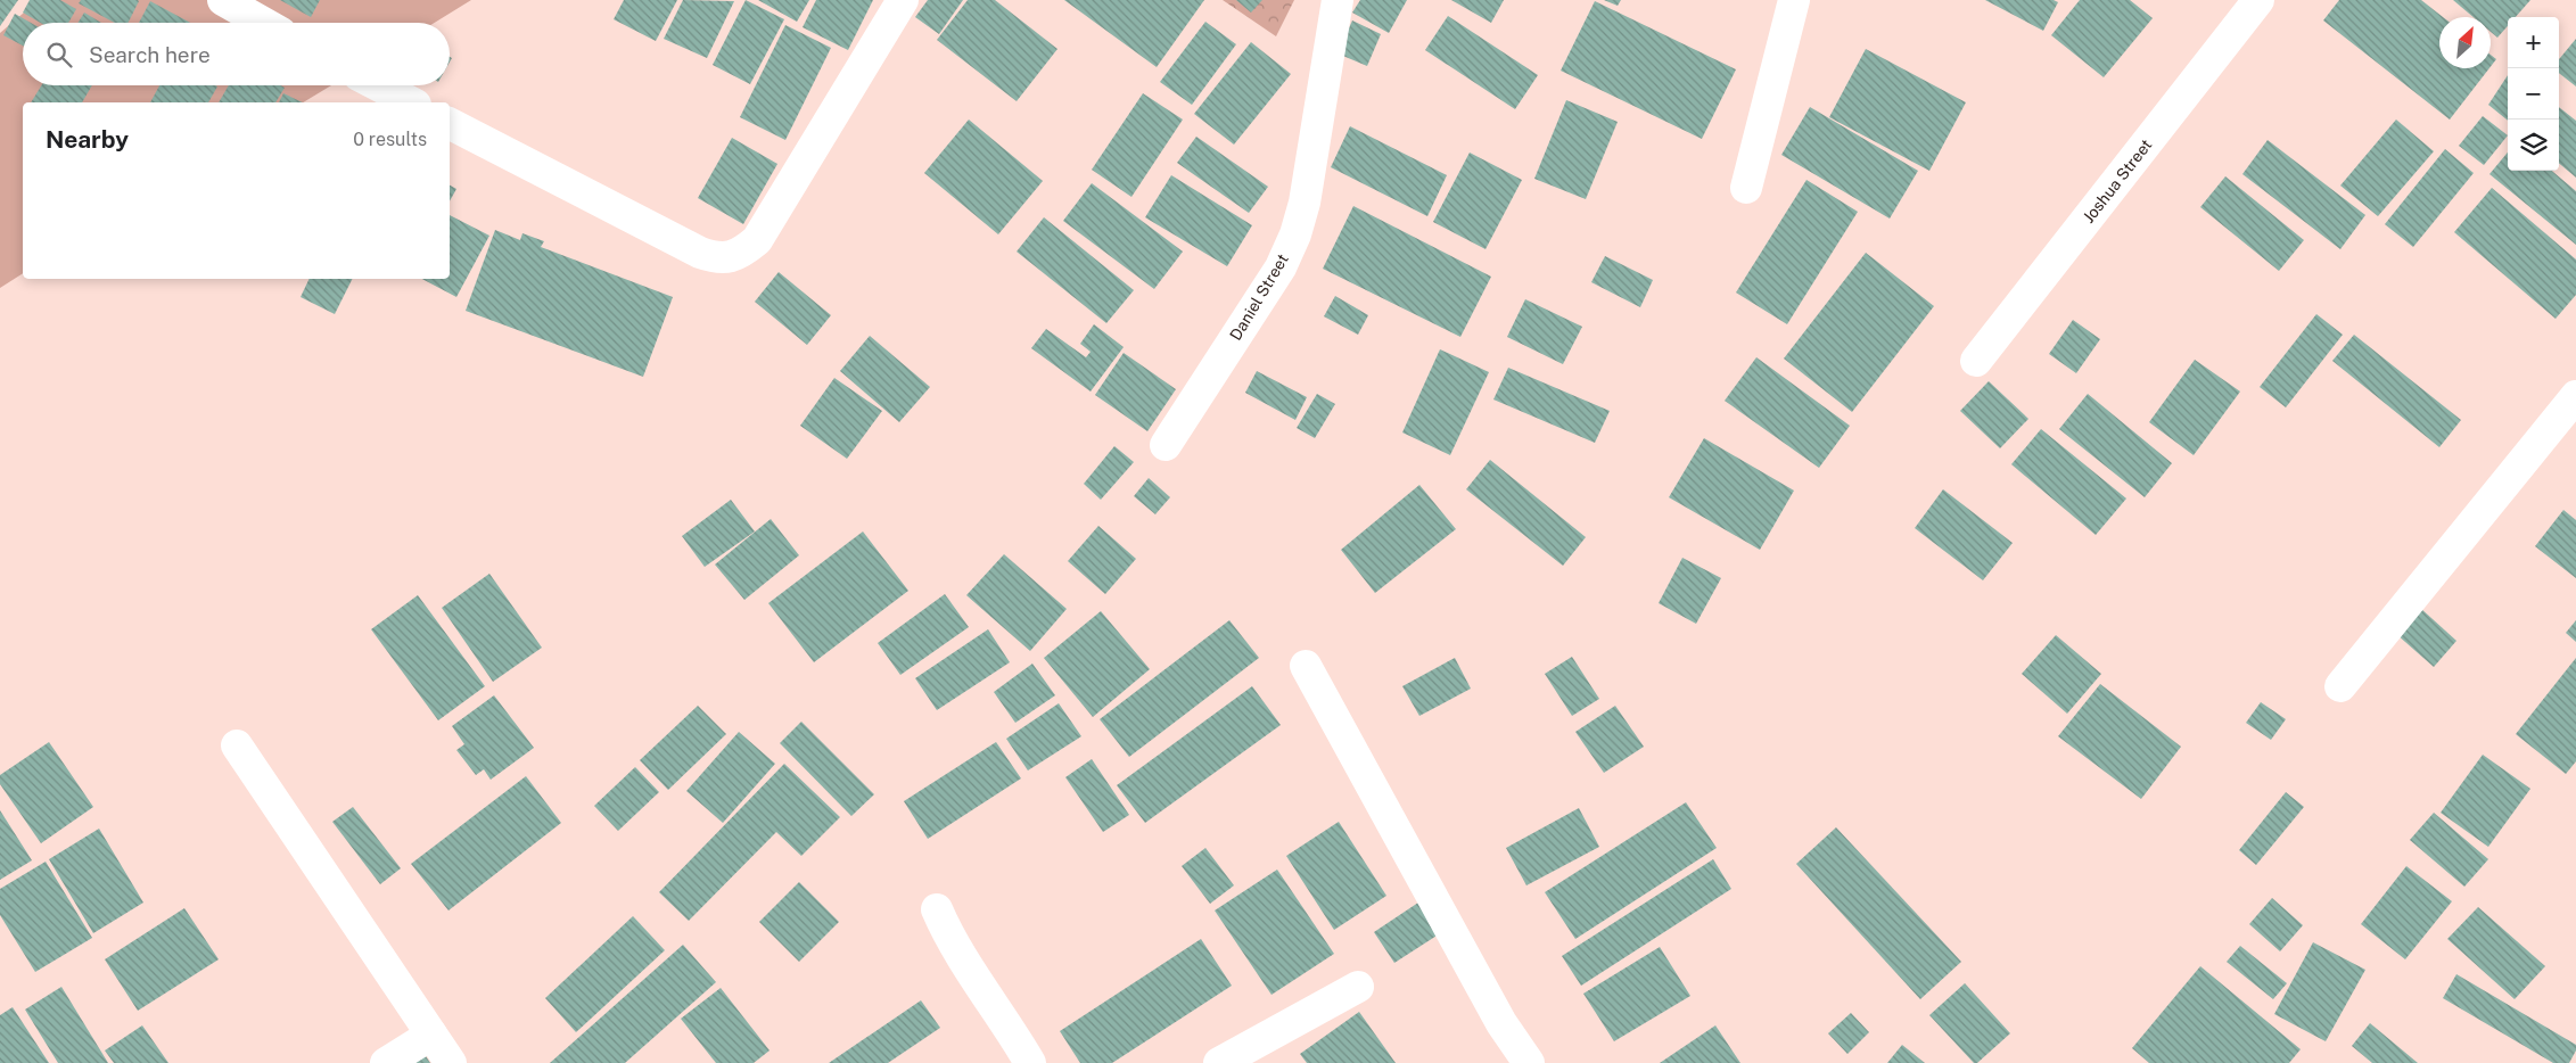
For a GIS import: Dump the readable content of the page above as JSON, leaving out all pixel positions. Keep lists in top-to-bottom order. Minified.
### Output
{"streets":{"street":["Joshua Street","Daniel Street"]},"north":"top right","page":{"map_buttons":["+","−"],"search":"Search here","heading":["Nearby","0 results"]}}
